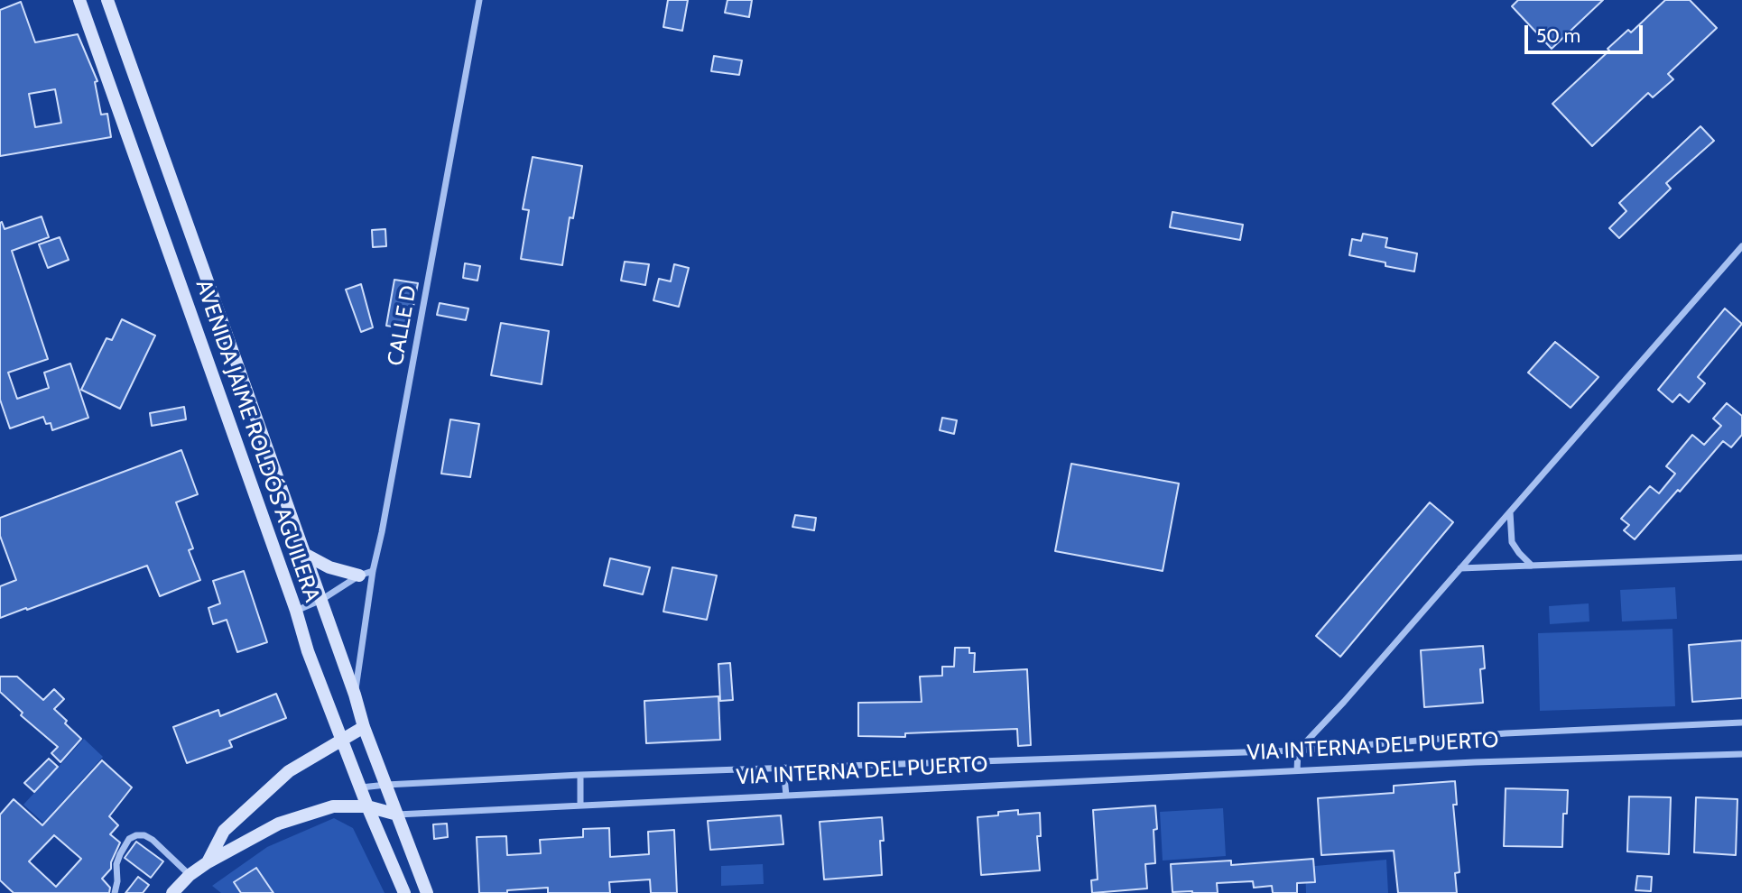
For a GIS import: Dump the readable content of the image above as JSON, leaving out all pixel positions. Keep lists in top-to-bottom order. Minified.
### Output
{"streets":{"street":["CALLE D","AVENIDA JAIME ROLDÓS AGUILERA","VIA INTERNA DEL PUERTO"]},"crossings":[["CALLE D","AVENIDA JAIME ROLDÓS AGUILERA"],["AVENIDA JAIME ROLDÓS AGUILERA","VIA INTERNA DEL PUERTO"]],"scale_bar":"50 m"}
